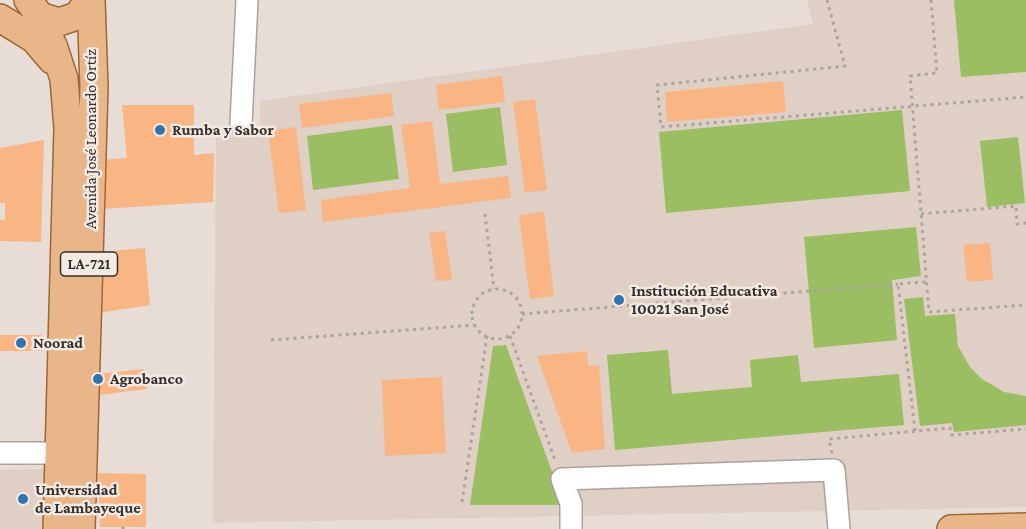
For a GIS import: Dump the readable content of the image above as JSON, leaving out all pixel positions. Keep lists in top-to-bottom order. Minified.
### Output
{"streets":{"main road":["Avenida José Leonardo Ortíz","LA-721"]},"crossings":[["Avenida José Leonardo Ortíz","LA-721"]],"places":["Rumba y Sabor","Institución Educativa 10021 San José","Noorad","Agrobanco","Universidad de Lambayeque"]}
